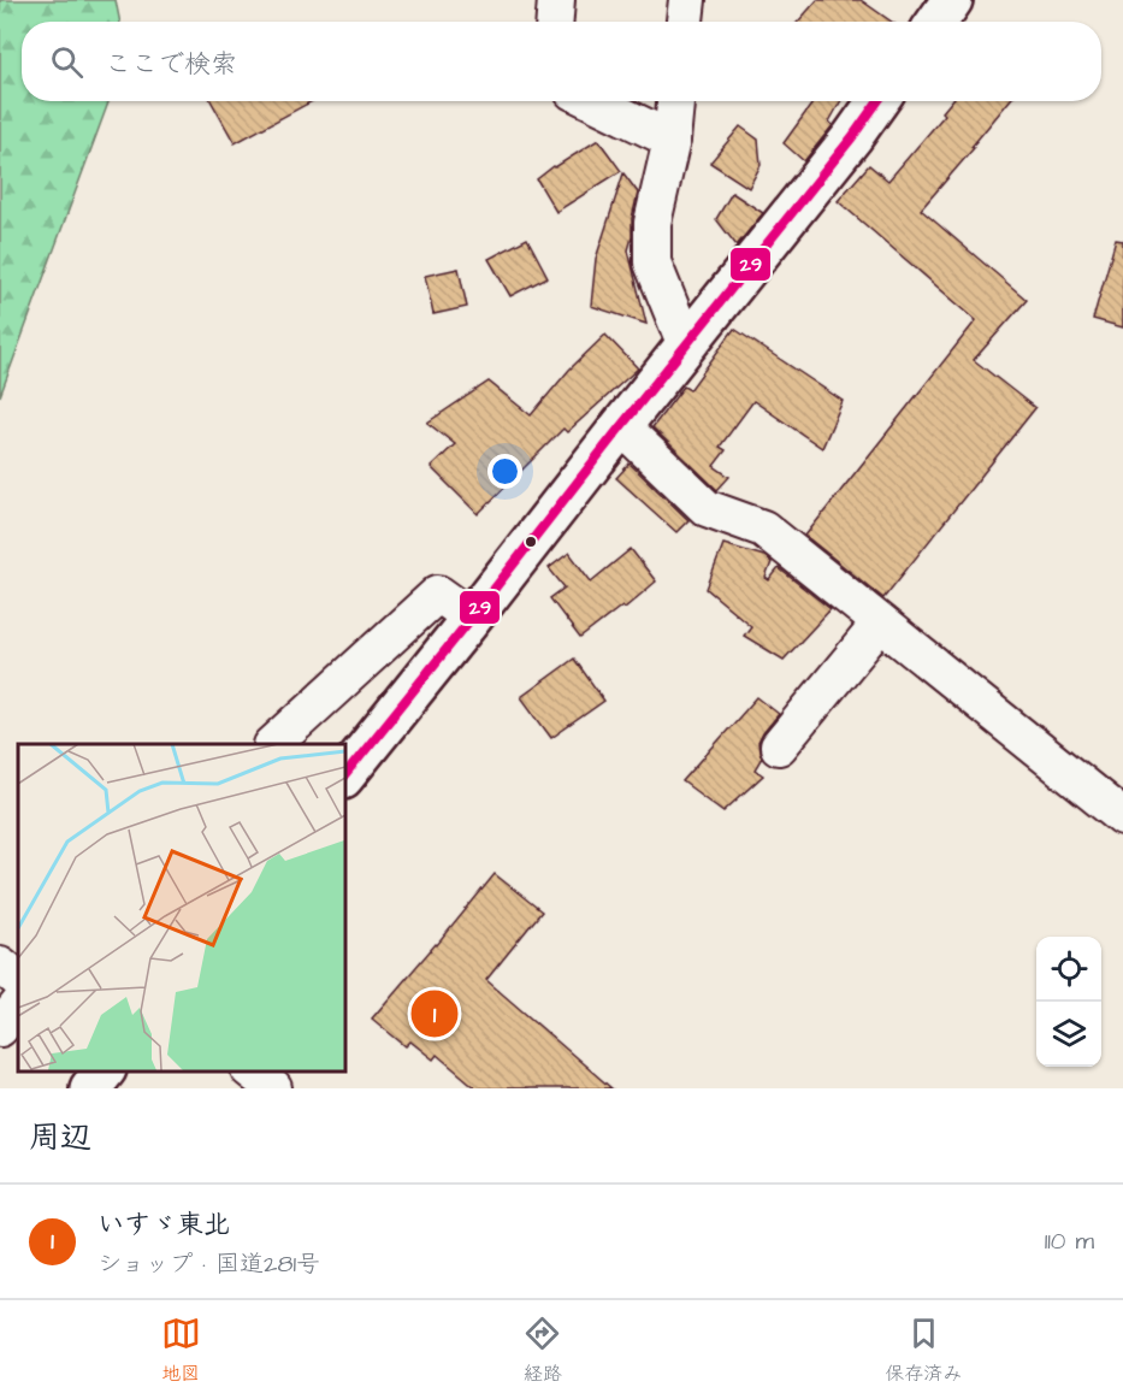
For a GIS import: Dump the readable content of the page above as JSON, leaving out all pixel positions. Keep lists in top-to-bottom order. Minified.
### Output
{"lines":["transit line 29"],"page":{"search":"ここで検索","pins":"1","heading":"周辺","list":[{"mark":"1","name":"いすゞ東北","note":"ショップ · 国道281号","value":"110 m"}],"nav":["地図","経路","保存済み"]}}
